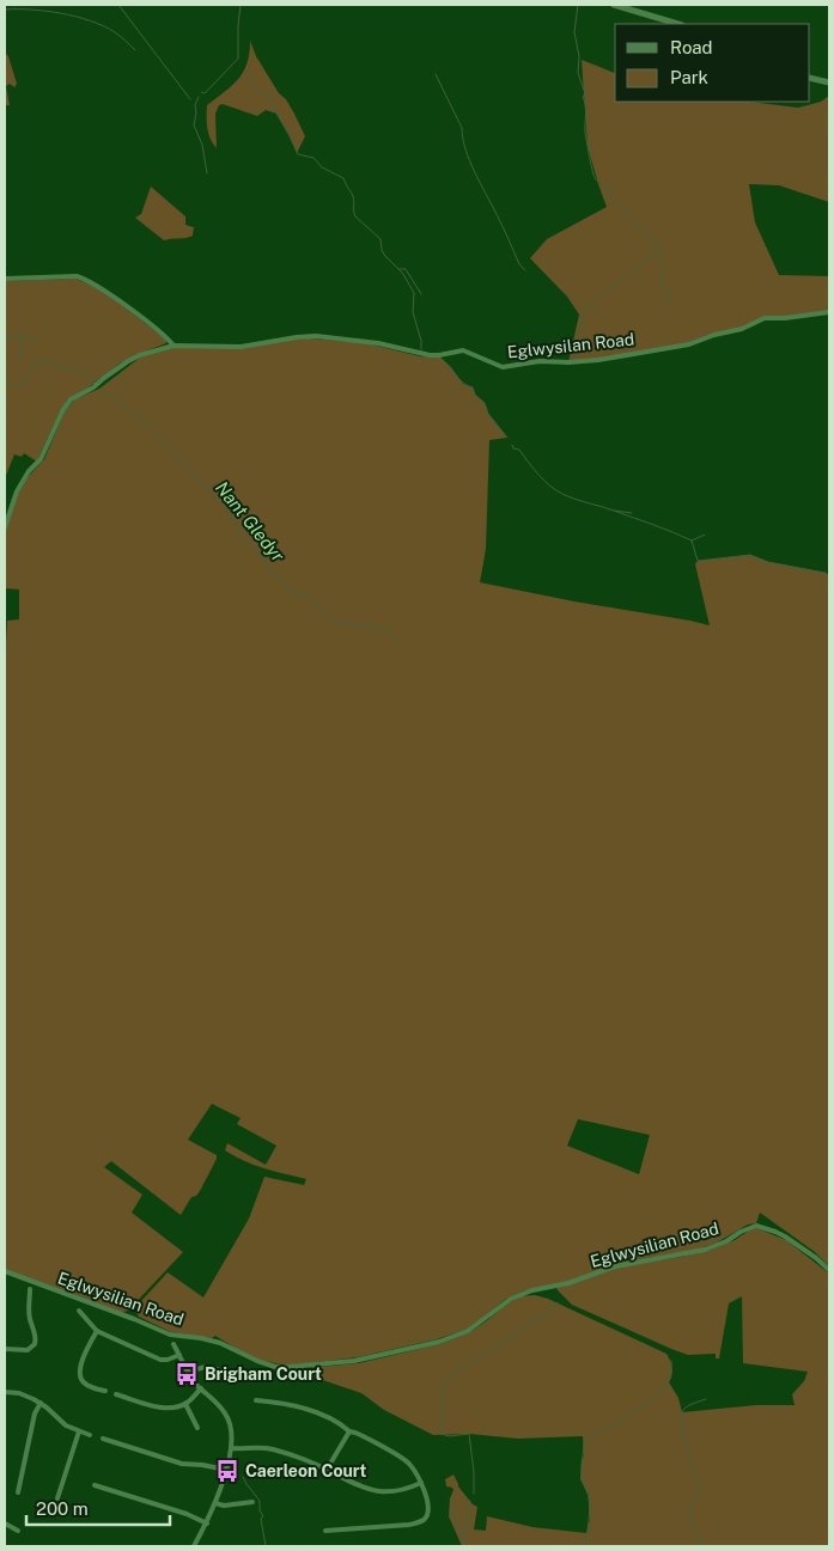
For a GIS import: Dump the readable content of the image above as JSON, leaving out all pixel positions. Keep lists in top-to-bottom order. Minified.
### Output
{"streets":{"street":["Eglwysilan Road","Eglwysilian Road"]},"water":["Nant Gledyr"],"places":{"bus stop":["Brigham Court","Caerleon Court"]},"legend":["Road","Park"],"scale_bar":"200 m"}
